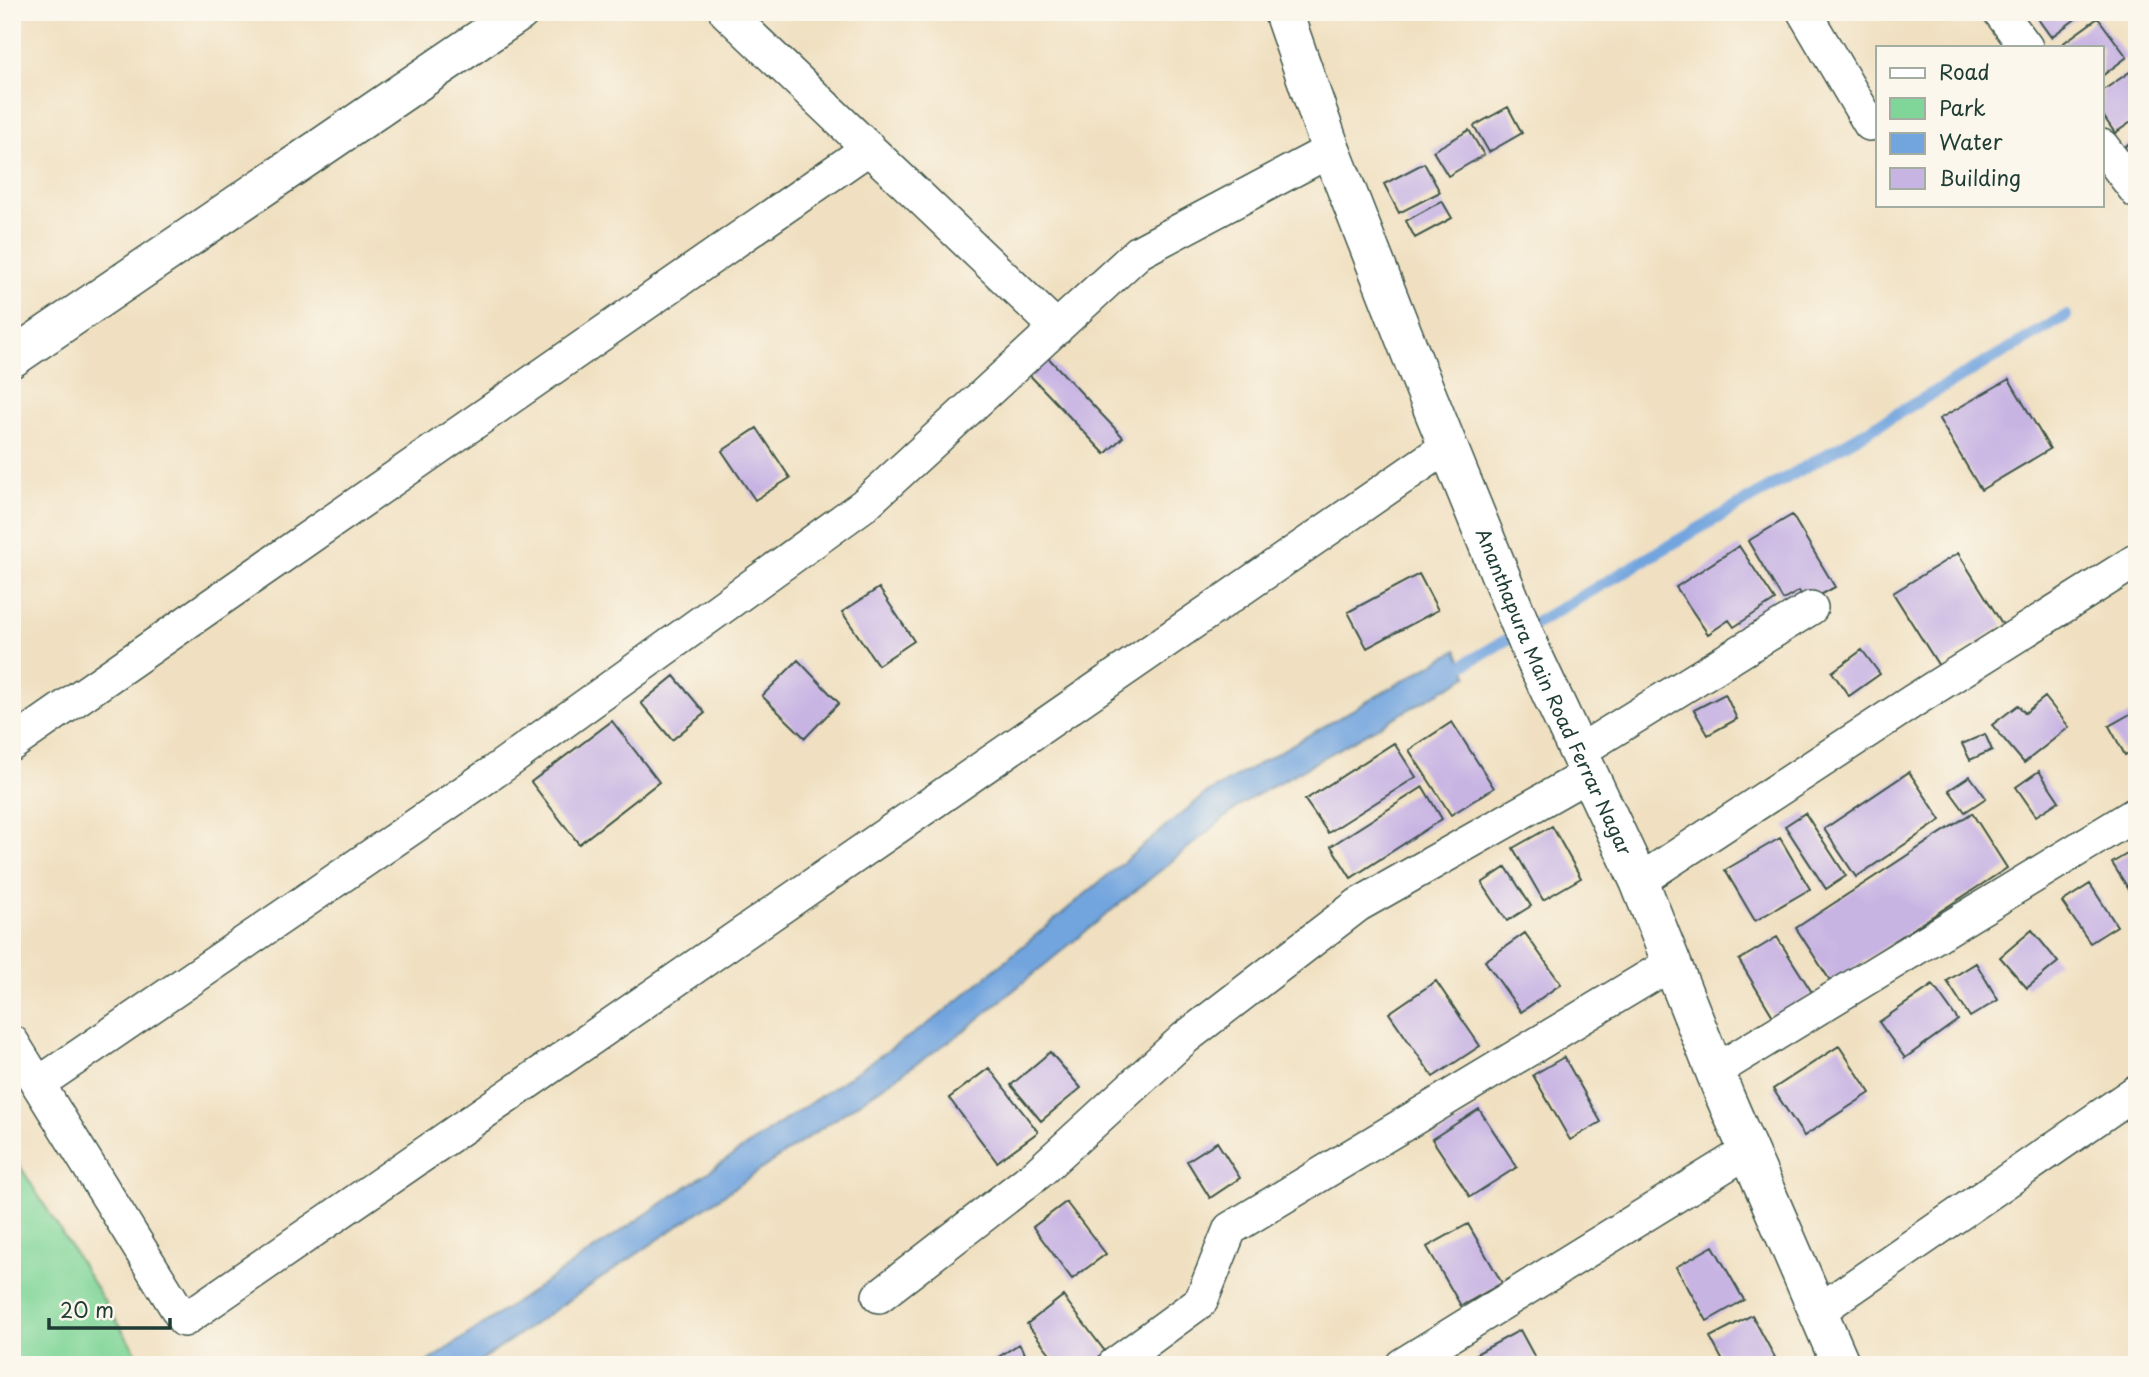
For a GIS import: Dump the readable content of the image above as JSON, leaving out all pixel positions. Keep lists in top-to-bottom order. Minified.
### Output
{"streets":{"street":["Ananthapura Main Road Ferrar Nagar"]},"legend":["Road","Park","Water","Building"],"scale_bar":"20 m"}
